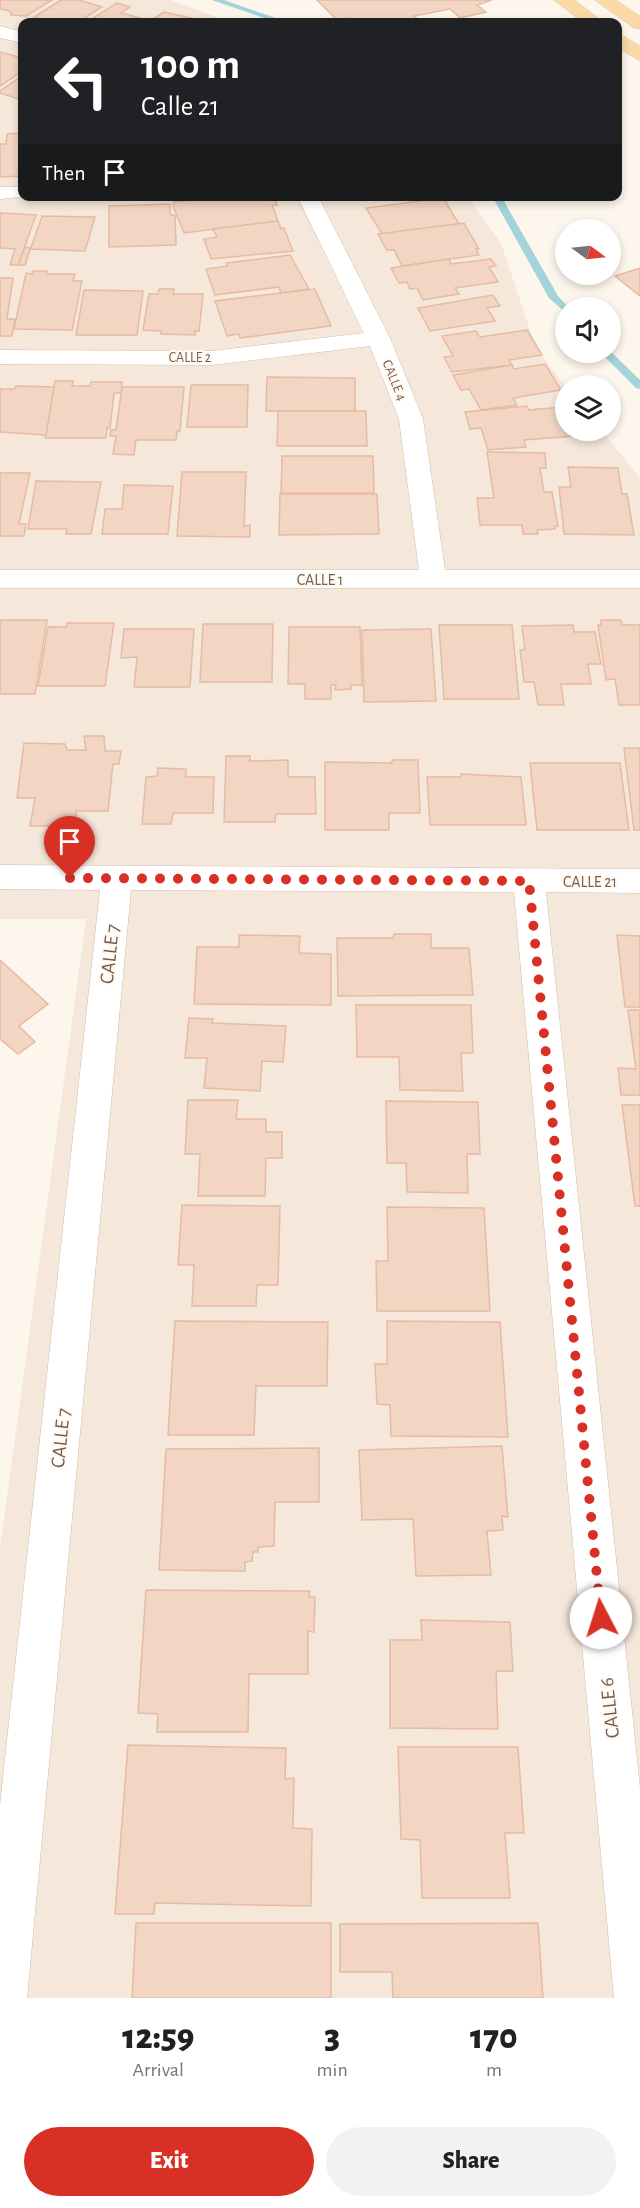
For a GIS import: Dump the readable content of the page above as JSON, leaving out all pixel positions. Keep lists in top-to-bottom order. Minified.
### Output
{"streets":{"street":["CALLE 2","CALLE 4","CALLE 1","CALLE 21","CALLE 7","CALLE 6"]},"crossings":[["CALLE 2","CALLE 4"],["CALLE 4","CALLE 1"],["CALLE 21","CALLE 7"],["CALLE 21","CALLE 6"]],"north":"right","page":{"turn":["100 m","Calle 21"],"then":"Then","eta":["12:59","Arrival","3","min","170","m"],"buttons":["Exit","Share"]}}
